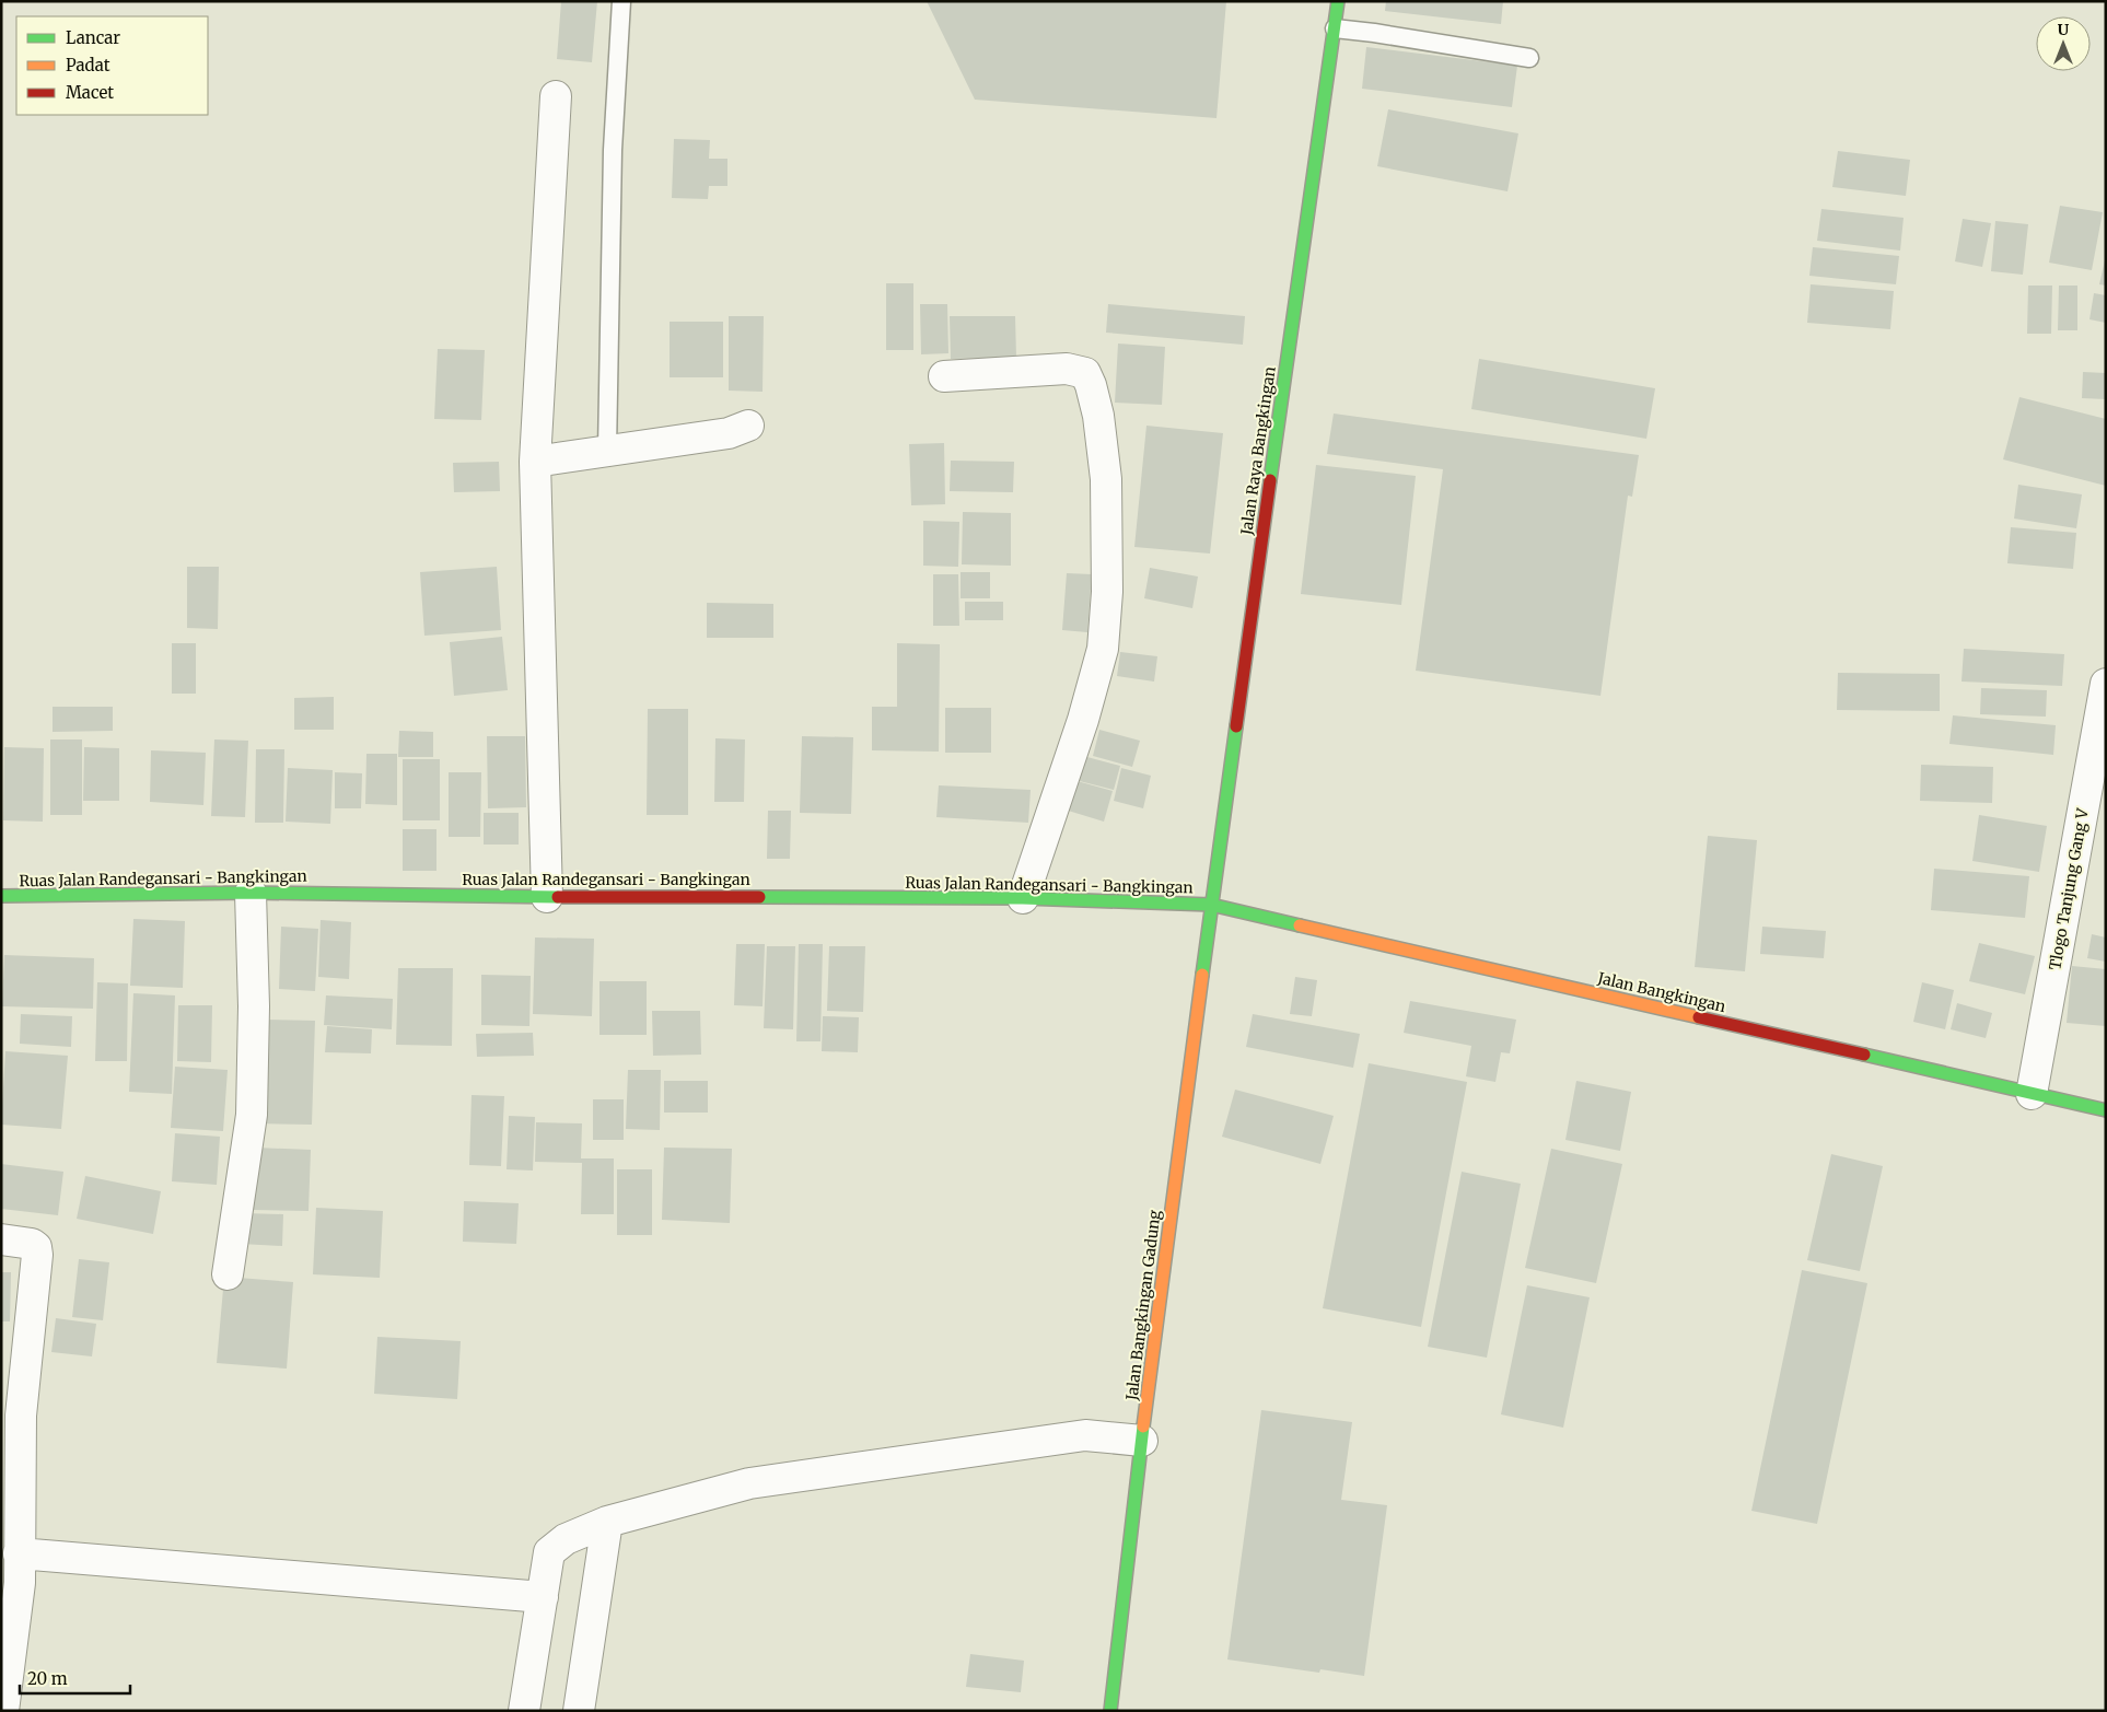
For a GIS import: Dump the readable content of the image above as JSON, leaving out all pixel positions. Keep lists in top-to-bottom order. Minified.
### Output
{"streets":{"street":["Jalan Raya Bangkingan","Ruas Jalan Randegansari - Bangkingan","Tlogo Tanjung Gang V","Jalan Bangkingan","Jalan Bangkingan Gadung"]},"crossings":[["Jalan Raya Bangkingan","Ruas Jalan Randegansari - Bangkingan"],["Jalan Raya Bangkingan","Jalan Bangkingan"],["Jalan Raya Bangkingan","Jalan Bangkingan Gadung"],["Ruas Jalan Randegansari - Bangkingan","Jalan Bangkingan"],["Ruas Jalan Randegansari - Bangkingan","Jalan Bangkingan Gadung"],["Tlogo Tanjung Gang V","Jalan Bangkingan"],["Jalan Bangkingan","Jalan Bangkingan Gadung"]],"legend":["Lancar","Padat","Macet"],"scale_bar":"20 m","north":"top"}
